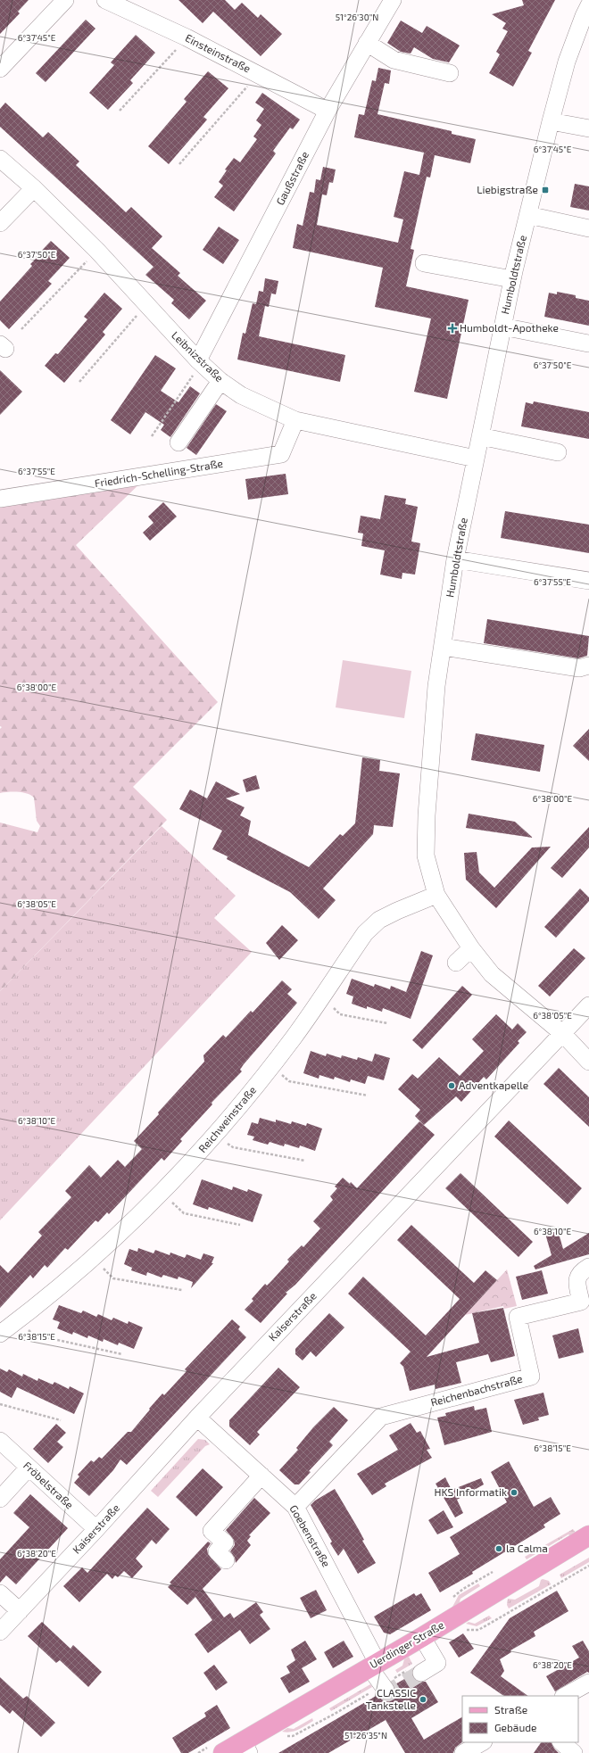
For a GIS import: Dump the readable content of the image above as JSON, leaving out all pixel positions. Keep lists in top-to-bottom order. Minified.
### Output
{"streets":{"main road":["Uerdinger Straße"],"street":["Einsteinstraße","Gaußstraße","Humboldtstraße","Leibnizstraße","Friedrich-Schelling-Straße","Reichweinstraße","Kaiserstraße","Reichenbachstraße","Fröbelstraße","Goebenstraße"]},"crossings":[["Einsteinstraße","Gaußstraße"],["Gaußstraße","Leibnizstraße"],["Humboldtstraße","Leibnizstraße"],["Humboldtstraße","Reichweinstraße"],["Humboldtstraße","Kaiserstraße"],["Leibnizstraße","Friedrich-Schelling-Straße"],["Kaiserstraße","Fröbelstraße"],["Kaiserstraße","Goebenstraße"],["Reichenbachstraße","Goebenstraße"],["Goebenstraße","Uerdinger Straße"]],"places":{"transit":["Liebigstraße"],"health":["Humboldt-Apotheke"],"other":["Adventkapelle","HKS Informatik","la Calma","CLASSIC Tankstelle"]},"legend":["Straße","Gebäude"],"coordinates":["51°26'30\"N","6°37'45\"E","6°37'50\"E","6°37'55\"E","6°38'00\"E","6°38'05\"E","6°38'10\"E","6°38'15\"E","6°38'20\"E","51°26'35\"N"]}
